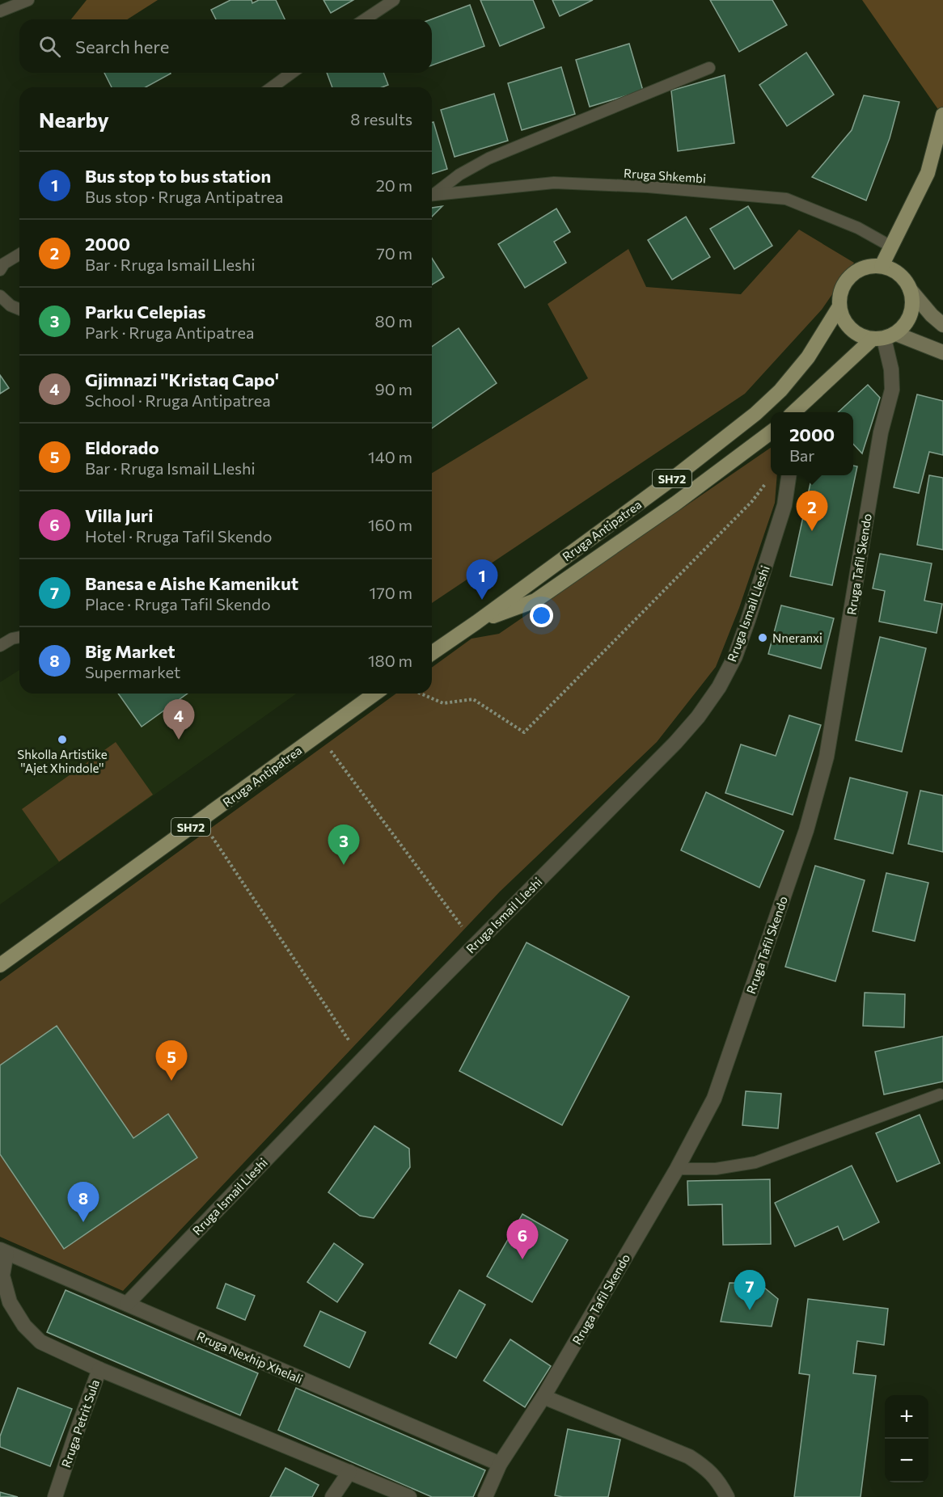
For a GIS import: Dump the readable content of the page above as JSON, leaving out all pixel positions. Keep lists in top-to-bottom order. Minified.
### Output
{"streets":{"main road":["SH72","Rruga Antipatrea"],"street":["Rruga Tafil Skendo","Rruga Ismail Lleshi","Rruga Nexhip Xhelali","Rruga Petrit Sula"],"lane":["Rruga Shkembi"]},"crossings":[["Rruga Antipatrea","Rruga Tafil Skendo"],["Rruga Tafil Skendo","Rruga Nexhip Xhelali"],["Rruga Ismail Lleshi","Rruga Nexhip Xhelali"],["Rruga Nexhip Xhelali","Rruga Petrit Sula"]],"places":["Nneranxi","Shkolla Artistike ''Ajet Xhindole''"],"page":{"search":"Search here","heading":["Nearby","8 results"],"list":[{"mark":"1","name":"Bus stop to bus station","note":"Bus stop · Rruga Antipatrea","value":"20 m"},{"mark":"2","name":"2000","note":"Bar · Rruga Ismail Lleshi","value":"70 m"},{"mark":"3","name":"Parku Celepias","note":"Park · Rruga Antipatrea","value":"80 m"},{"mark":"4","name":"Gjimnazi ''Kristaq Capo'","note":"School · Rruga Antipatrea","value":"90 m"},{"mark":"5","name":"Eldorado","note":"Bar · Rruga Ismail Lleshi","value":"140 m"},{"mark":"6","name":"Villa Juri","note":"Hotel · Rruga Tafil Skendo","value":"160 m"},{"mark":"7","name":"Banesa e Aishe Kamenikut","note":"Place · Rruga Tafil Skendo","value":"170 m"},{"mark":"8","name":"Big Market","note":"Supermarket","value":"180 m"}],"popup":["2000","Bar"],"pins":["2","1","4","3","5","8","6","7"],"map_buttons":["+","−"]}}
